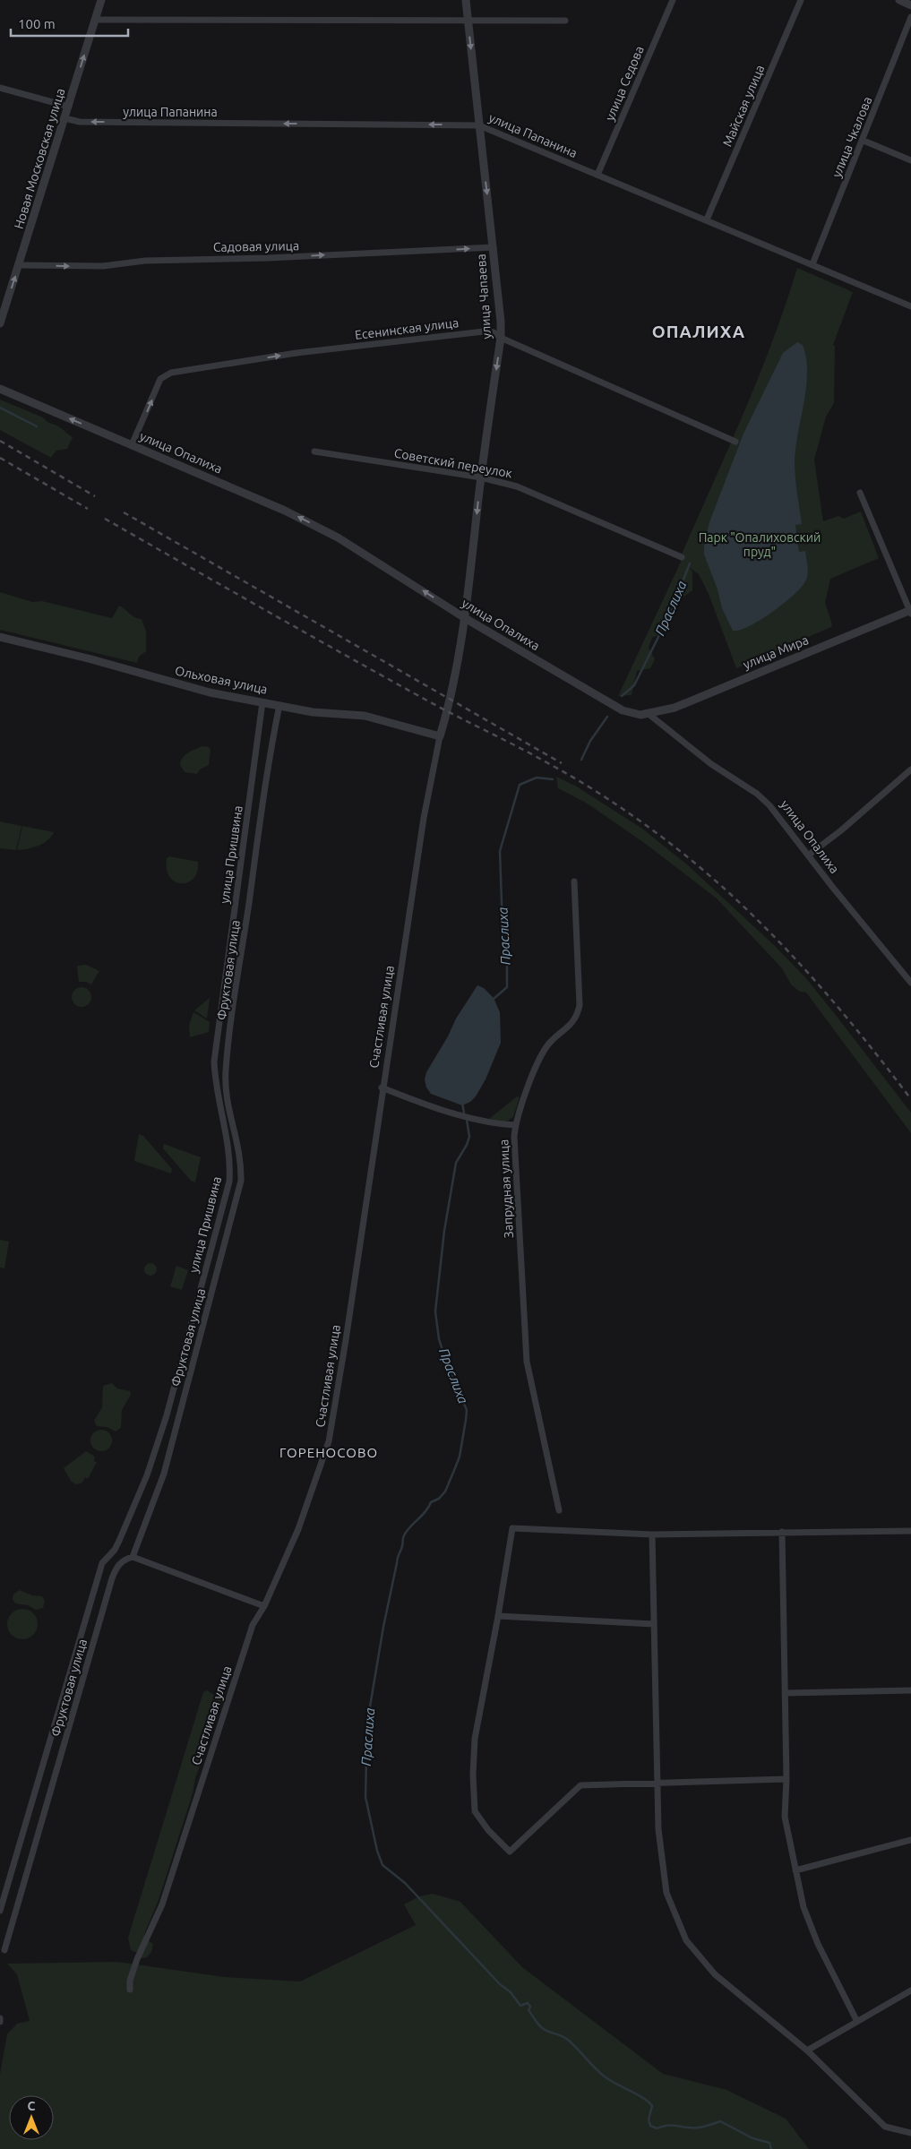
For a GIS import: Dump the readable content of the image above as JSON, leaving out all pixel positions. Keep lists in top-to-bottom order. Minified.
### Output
{"streets":{"street":["улица Седова","Майская улица","улица Папанина","улица Чкалова","Новая Московская улица","Садовая улица","улица Чапаева","Есенинская улица","улица Опалиха","Советский переулок","улица Мира","Ольховая улица","улица Пришвина","Фруктовая улица","Счастливая улица","Запрудная улица"]},"crossings":[["улица Седова","улица Папанина"],["Майская улица","улица Папанина"],["улица Папанина","улица Чкалова"],["улица Папанина","Новая Московская улица"],["улица Папанина","улица Чапаева"],["Новая Московская улица","Садовая улица"],["Садовая улица","улица Чапаева"],["улица Чапаева","Есенинская улица"],["улица Чапаева","улица Опалиха"],["улица Чапаева","Советский переулок"],["улица Чапаева","Ольховая улица"],["улица Чапаева","Счастливая улица"],["Есенинская улица","улица Опалиха"],["улица Опалиха","улица Мира"],["Ольховая улица","улица Пришвина"],["Ольховая улица","Фруктовая улица"],["Ольховая улица","Счастливая улица"]],"one_way":["улица Папанина","Новая Московская улица","Садовая улица","улица Чапаева","Есенинская улица","улица Опалиха"],"districts":["ОПАЛИХА","ГОРЕНОСОВО"],"water":["Праслиха"],"parks":["Парк \"Опалиховский пруд\""],"scale_bar":"100 m","north":"top"}
